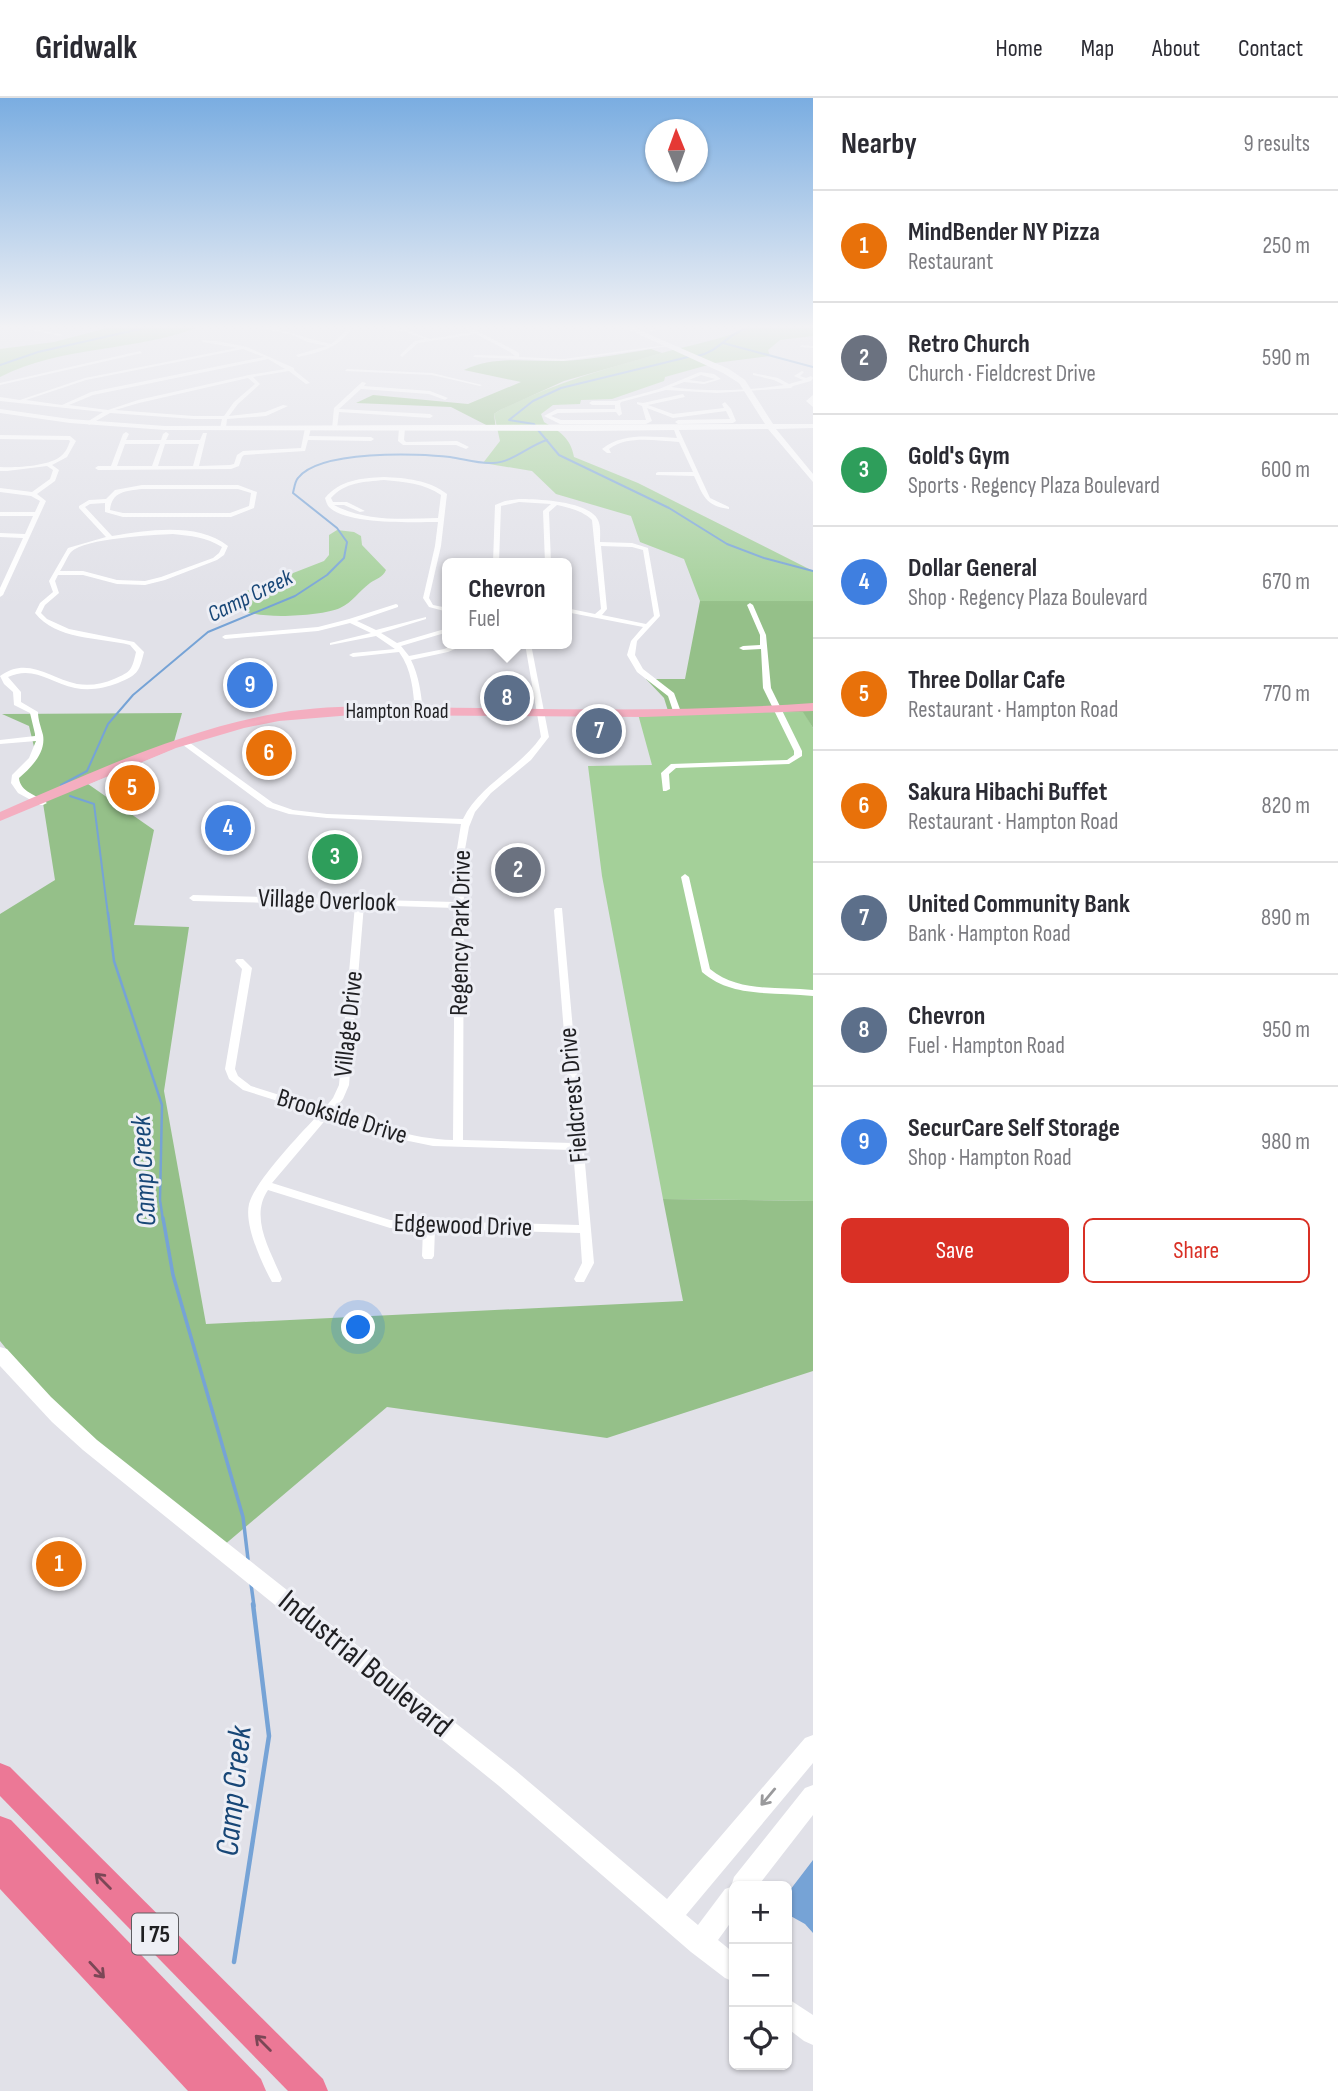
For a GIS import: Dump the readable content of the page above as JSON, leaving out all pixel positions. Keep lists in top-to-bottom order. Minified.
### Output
{"streets":{"highway":["I 75"],"main road":["Hampton Road"],"street":["Village Overlook","Regency Park Drive","Village Drive","Fieldcrest Drive","Brookside Drive","Edgewood Drive","Industrial Boulevard"]},"crossings":[["Hampton Road","Regency Park Drive"],["Village Overlook","Regency Park Drive"],["Village Overlook","Village Drive"],["Regency Park Drive","Brookside Drive"],["Village Drive","Brookside Drive"],["Village Drive","Edgewood Drive"],["Fieldcrest Drive","Brookside Drive"],["Fieldcrest Drive","Edgewood Drive"]],"water":["Camp Creek"],"north":"top","page":{"header":"Gridwalk","nav":["Home","Map","About","Contact"],"heading":["Nearby","9 results"],"list":[{"mark":"1","name":"MindBender NY Pizza","note":"Restaurant","value":"250 m"},{"mark":"2","name":"Retro Church","note":"Church · Fieldcrest Drive","value":"590 m"},{"mark":"3","name":"Gold's Gym","note":"Sports · Regency Plaza Boulevard","value":"600 m"},{"mark":"4","name":"Dollar General","note":"Shop · Regency Plaza Boulevard","value":"670 m"},{"mark":"5","name":"Three Dollar Cafe","note":"Restaurant · Hampton Road","value":"770 m"},{"mark":"6","name":"Sakura Hibachi Buffet","note":"Restaurant · Hampton Road","value":"820 m"},{"mark":"7","name":"United Community Bank","note":"Bank · Hampton Road","value":"890 m"},{"mark":"8","name":"Chevron","note":"Fuel · Hampton Road","value":"950 m"},{"mark":"9","name":"SecurCare Self Storage","note":"Shop · Hampton Road","value":"980 m"}],"popup":["Chevron","Fuel"],"pins":["9","8","7","6","5","4","3","2","1"],"buttons":["Save","Share"],"map_buttons":["+","−"]}}
